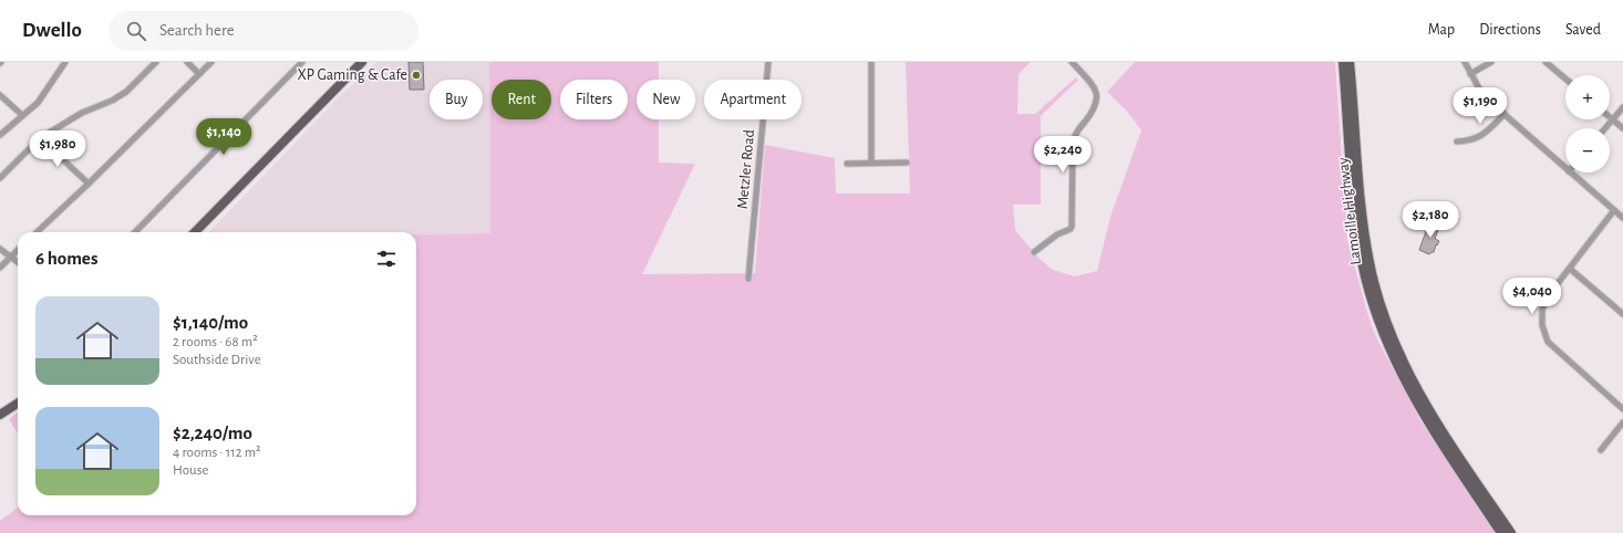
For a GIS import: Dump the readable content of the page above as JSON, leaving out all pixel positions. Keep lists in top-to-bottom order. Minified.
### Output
{"streets":{"main road":["Lamoille Highway"],"street":["Metzler Road"]},"places":["XP Gaming & Cafe"],"page":{"header":"Dwello","search":"Search here","nav":["Map","Directions","Saved"],"map_buttons":["+","−"],"chip":["Buy","Rent","Filters","New","Apartment"],"price":["$1,190","$1,140","$1,980","$2,240","$2,180","$4,040"],"heading":"6 homes","list":[{"name":"$1,140/mo","note":"2 rooms · 68 m² · Southside Drive"},{"name":"$2,240/mo","note":"4 rooms · 112 m² · House"}]}}
